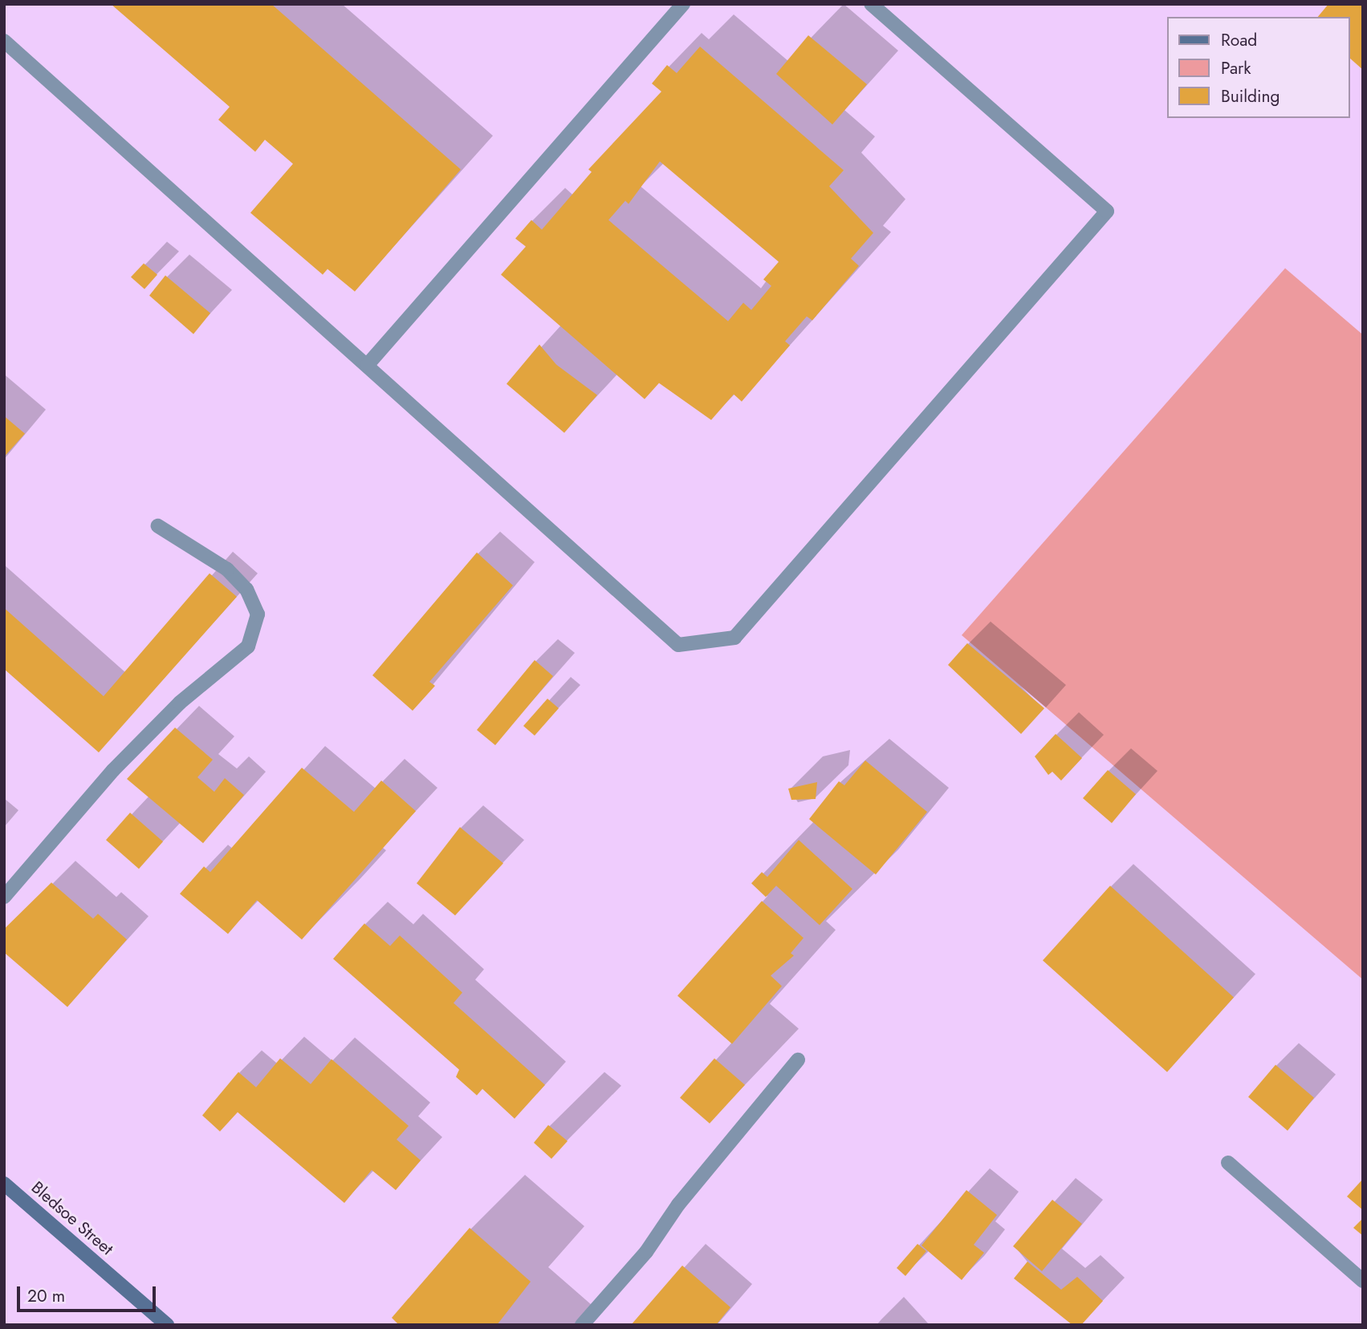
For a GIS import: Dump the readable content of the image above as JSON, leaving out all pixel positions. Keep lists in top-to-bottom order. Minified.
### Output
{"streets":{"street":["Bledsoe Street"]},"legend":["Road","Park","Building"],"scale_bar":"20 m"}
